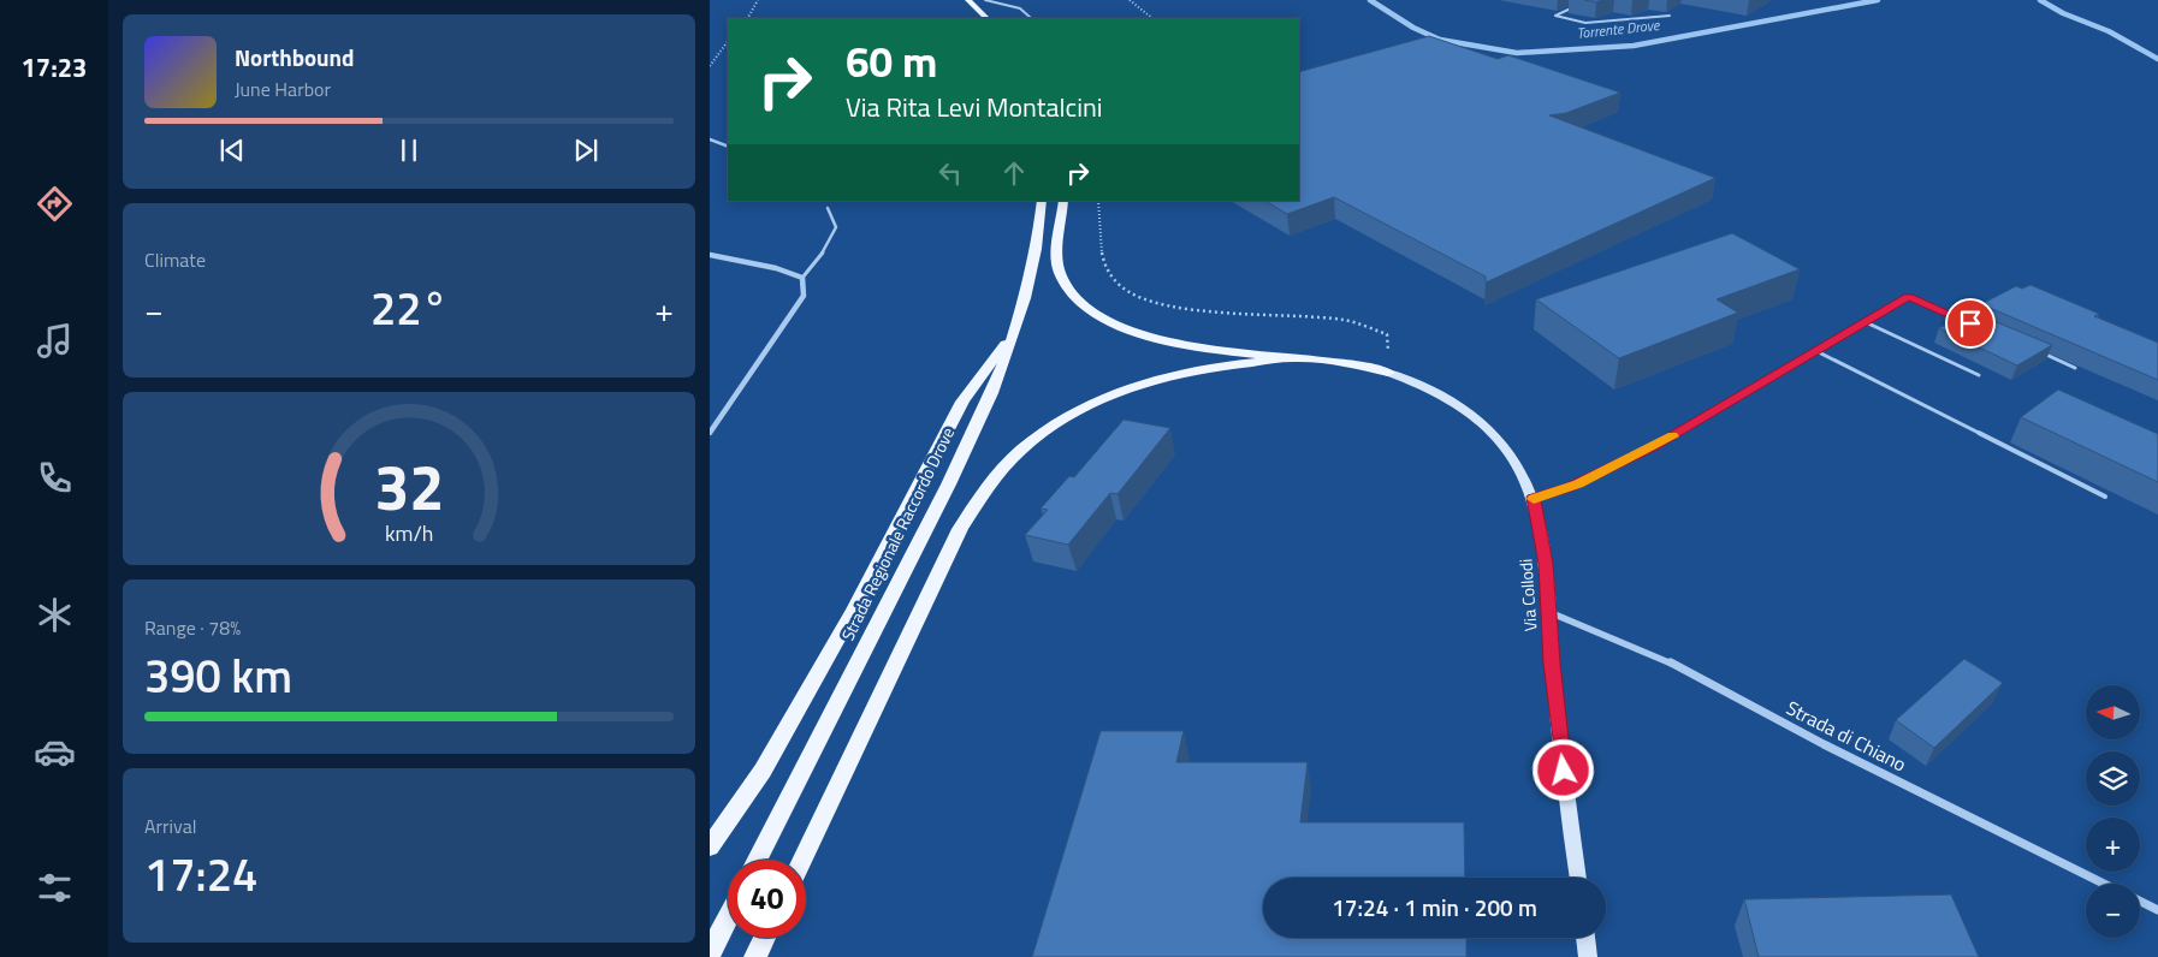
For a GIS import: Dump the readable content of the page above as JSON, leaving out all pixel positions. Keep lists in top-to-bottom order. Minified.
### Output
{"streets":{"main road":["Strada Regionale Raccordo Drove"],"street":["Via Collodi","Strada di Chiano"]},"crossings":[["Via Collodi","Strada di Chiano"]],"water":["Torrente Drove"],"north":"left","page":{"tabs":"17:23","turn":["60 m","Via Rita Levi Montalcini"],"song":["Northbound","June Harbor"],"tile":["Climate",["Range · 78%","390 km"],["Arrival","17:24"]],"heat":["−","22°","+"],"map_buttons":["+","−"],"limit":"40","trip":"17:24 · 1 min · 200 m","gauge":["32","km/h"]}}
